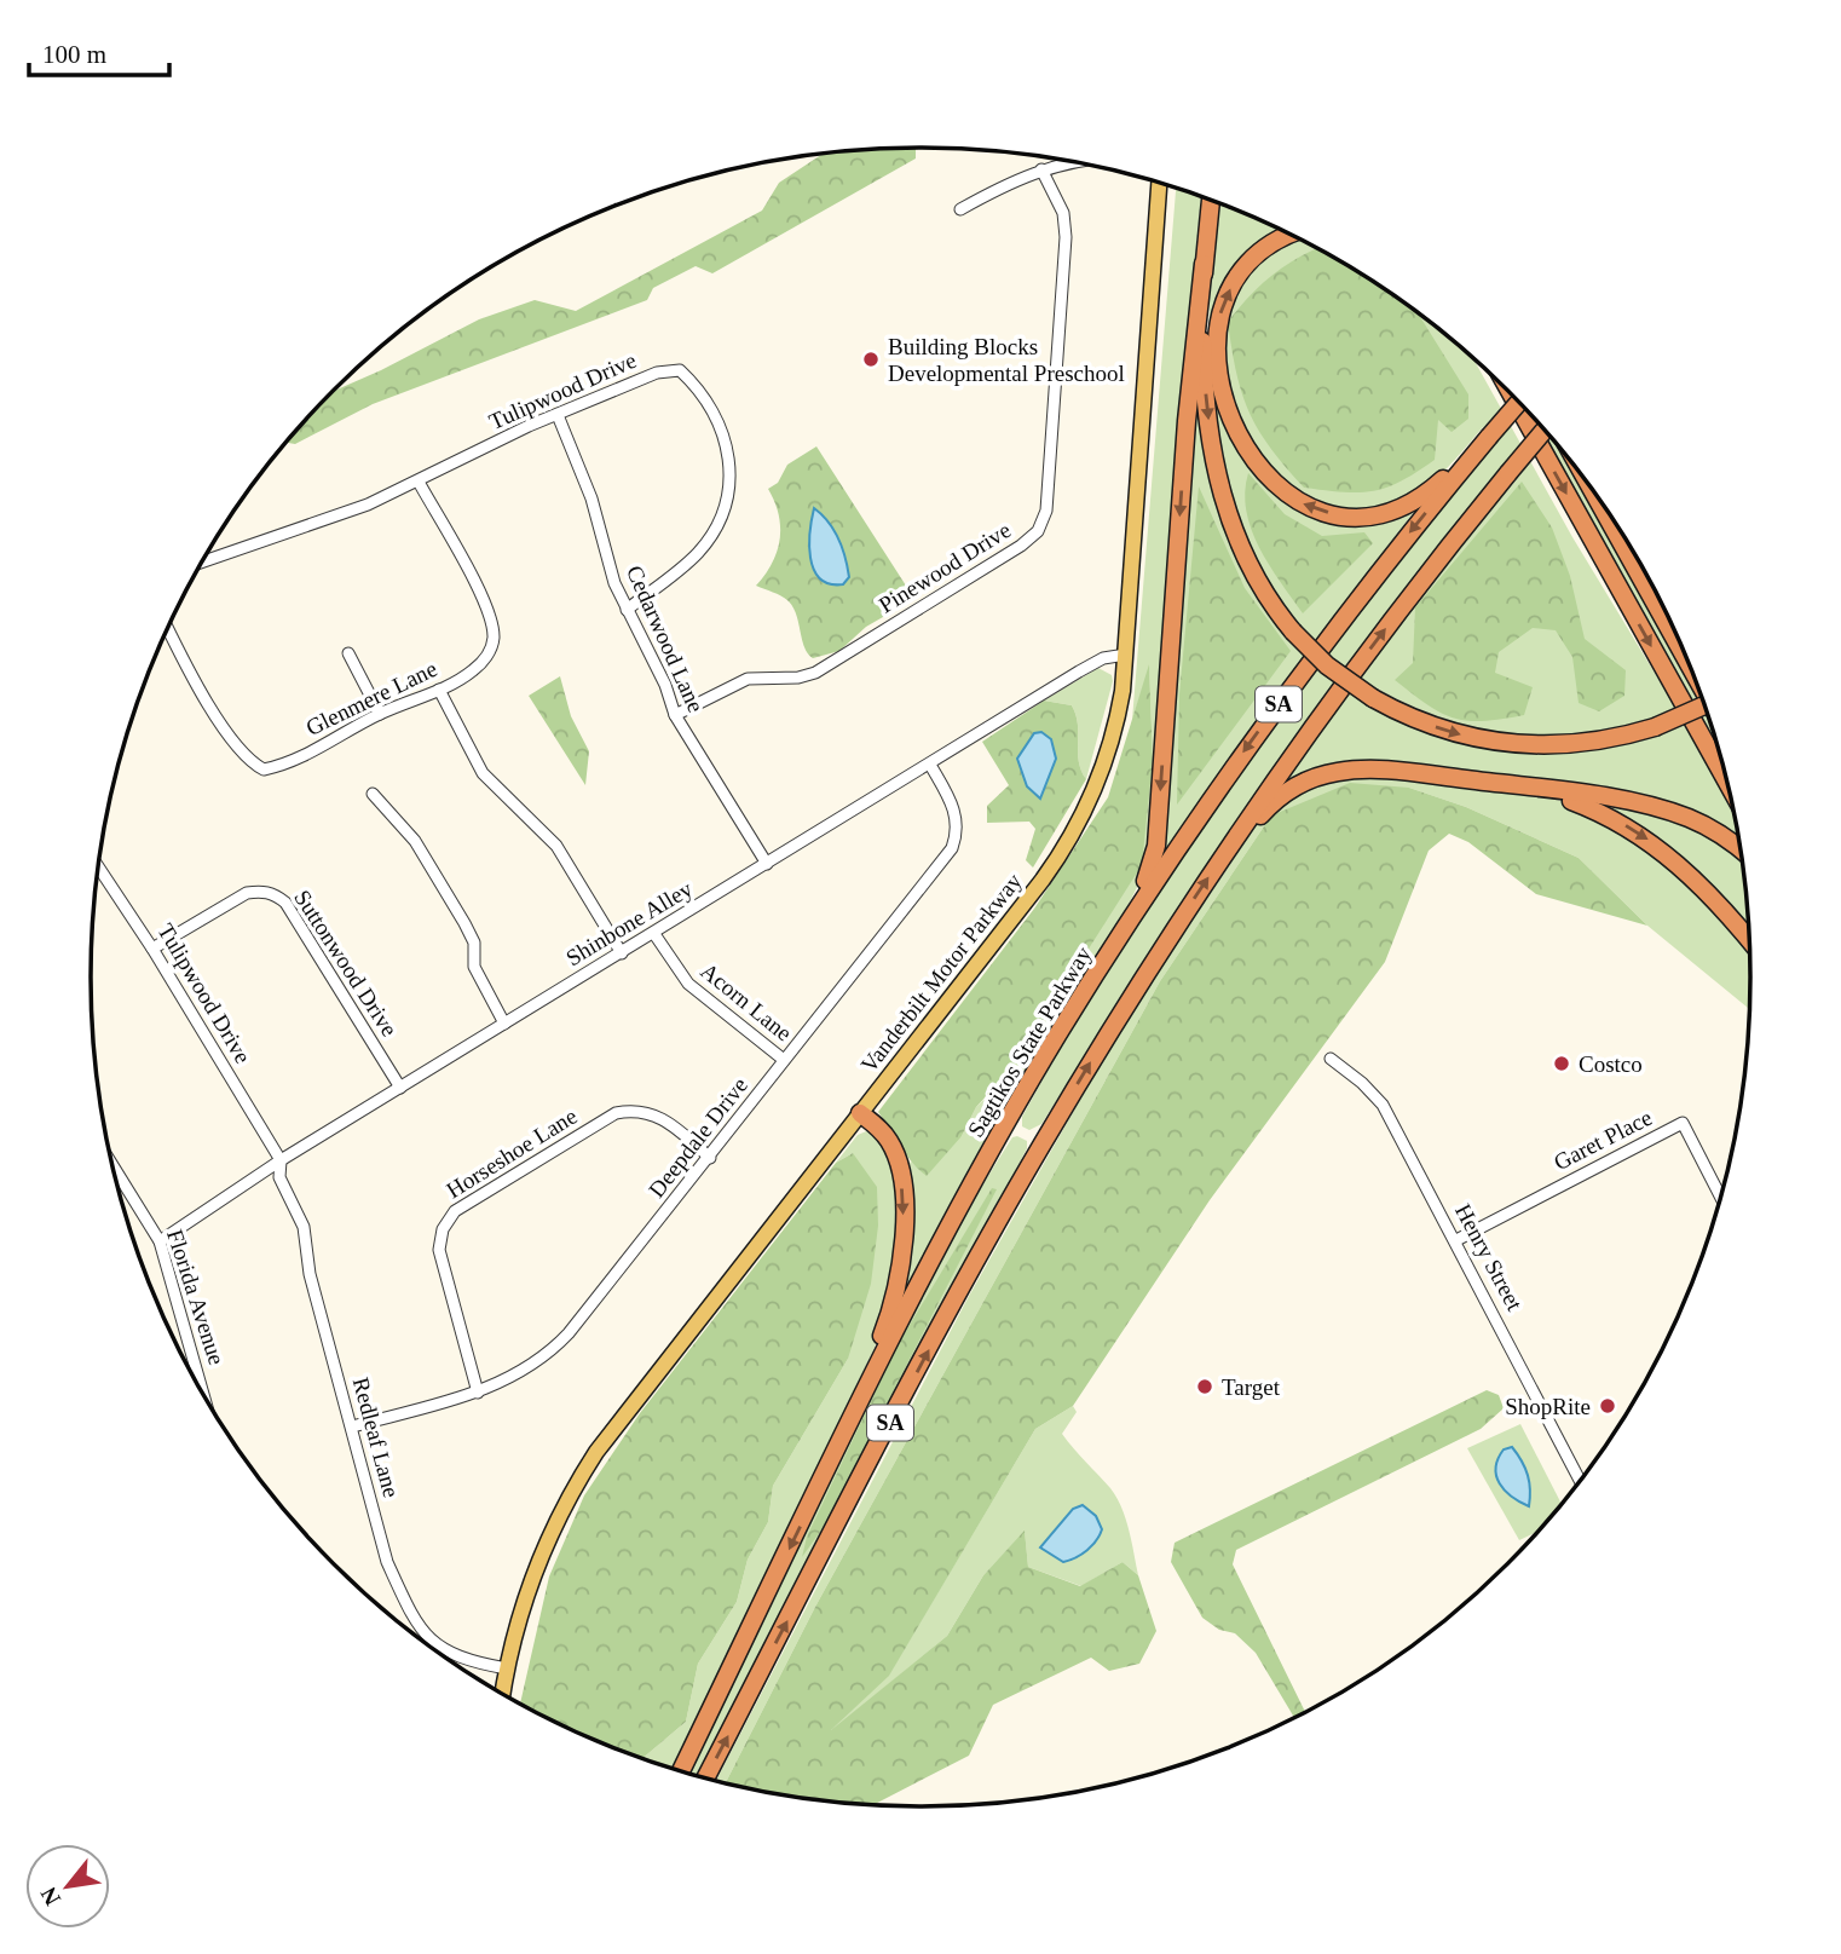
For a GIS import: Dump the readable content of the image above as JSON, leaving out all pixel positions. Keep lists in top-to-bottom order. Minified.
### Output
{"streets":{"highway":["SA","Sagtikos State Parkway"],"main road":["Vanderbilt Motor Parkway"],"street":["Tulipwood Drive","Pinewood Drive","Cedarwood Lane","Glenmere Lane","Shinbone Alley","Suttonwood Drive","Acorn Lane","Deepdale Drive","Garet Place","Horseshoe Lane","Henry Street","Florida Avenue","Redleaf Lane"]},"crossings":[["Tulipwood Drive","Cedarwood Lane"],["Tulipwood Drive","Glenmere Lane"],["Tulipwood Drive","Shinbone Alley"],["Tulipwood Drive","Suttonwood Drive"],["Tulipwood Drive","Redleaf Lane"],["Pinewood Drive","Cedarwood Lane"],["Cedarwood Lane","Shinbone Alley"],["Shinbone Alley","Suttonwood Drive"],["Shinbone Alley","Vanderbilt Motor Parkway"],["Shinbone Alley","Acorn Lane"],["Shinbone Alley","Deepdale Drive"],["Shinbone Alley","Florida Avenue"],["Shinbone Alley","Redleaf Lane"],["Vanderbilt Motor Parkway","Redleaf Lane"],["Acorn Lane","Deepdale Drive"],["Deepdale Drive","Horseshoe Lane"],["Deepdale Drive","Redleaf Lane"],["Garet Place","Henry Street"]],"places":["Building Blocks Developmental Preschool","Costco","Target","ShopRite"],"scale_bar":"100 m","north":"bottom left"}
